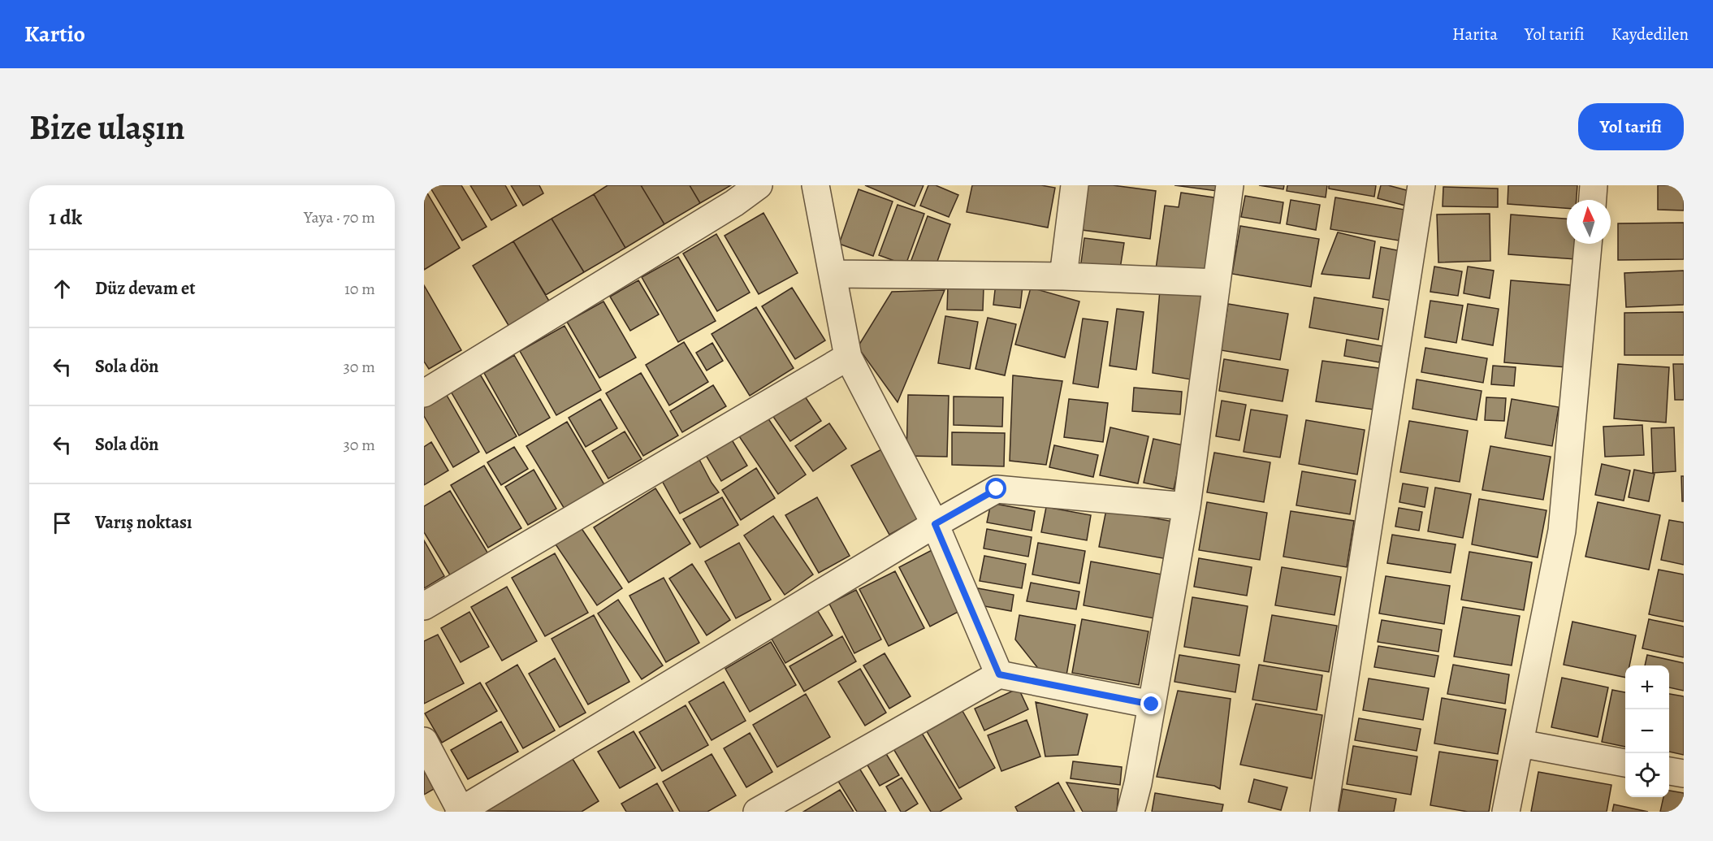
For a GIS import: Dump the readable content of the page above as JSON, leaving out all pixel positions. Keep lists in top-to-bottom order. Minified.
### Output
{"north":"top","page":{"header":"Kartio","nav":["Harita","Yol tarifi","Kaydedilen"],"buttons":"Yol tarifi","title":"Bize ulaşın","heading":["1 dk","Yaya · 70 m"],"list":[["Düz devam et","10 m"],["Sola dön","30 m"],["Sola dön","30 m"],"Varış noktası"],"map_buttons":["+","−"]}}
